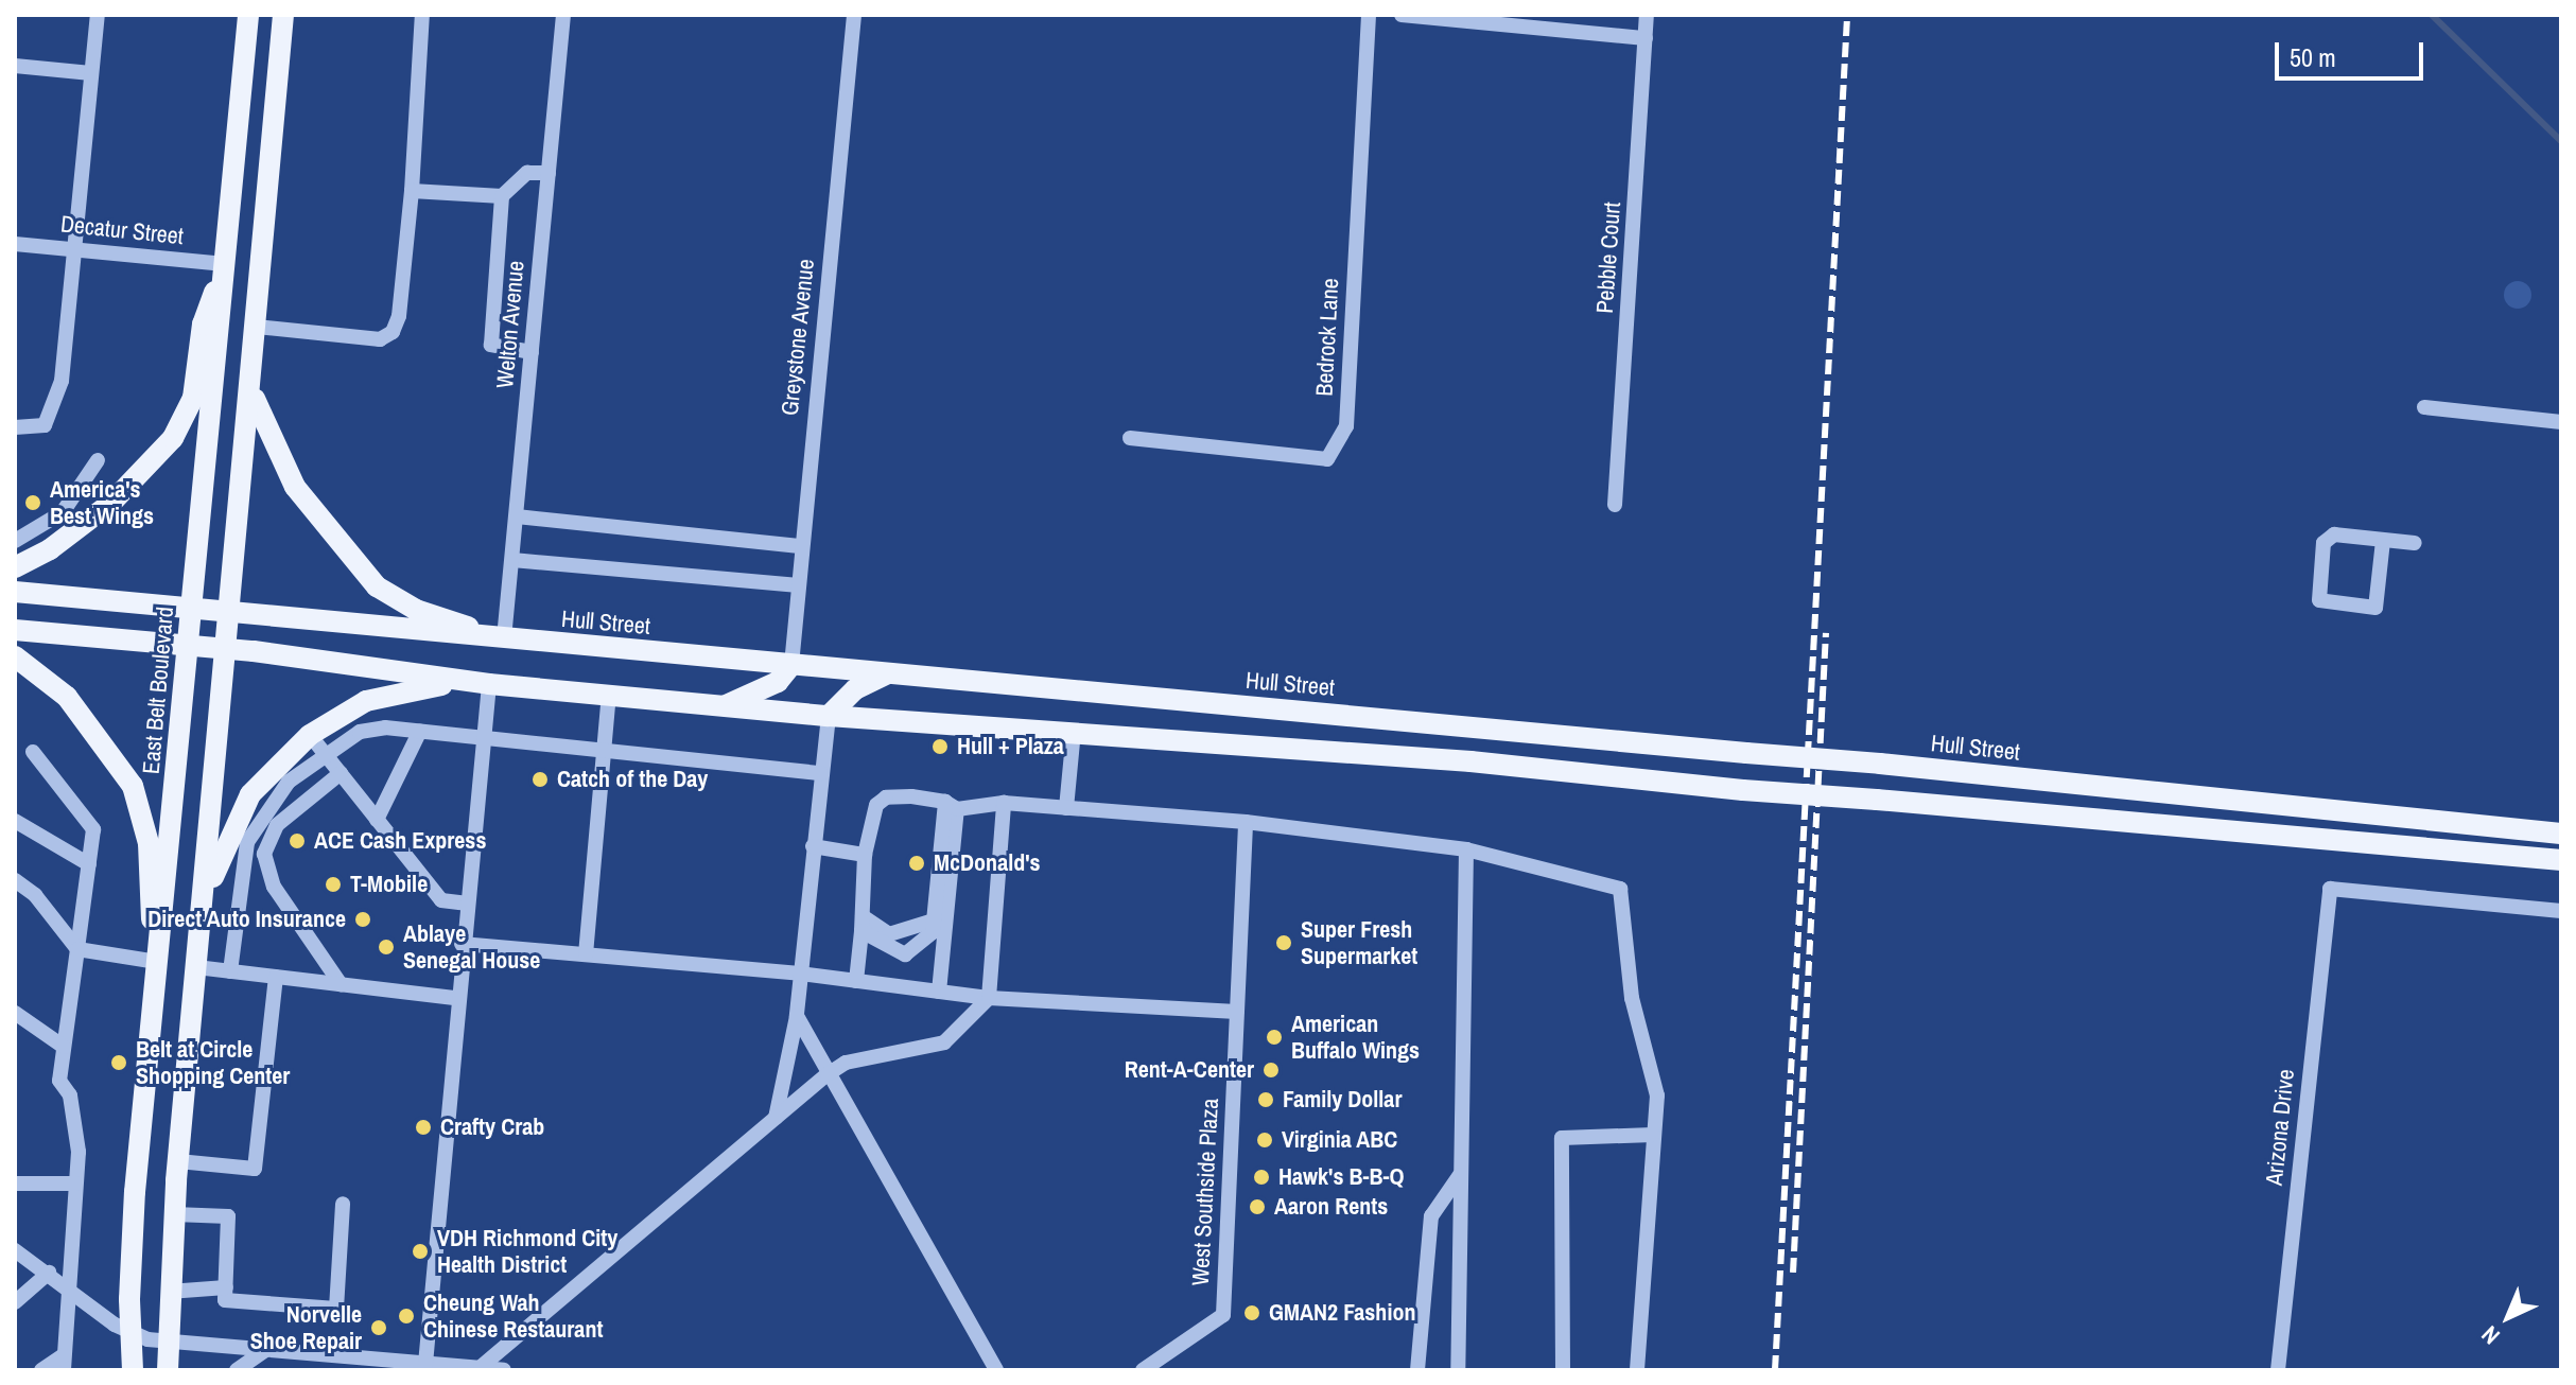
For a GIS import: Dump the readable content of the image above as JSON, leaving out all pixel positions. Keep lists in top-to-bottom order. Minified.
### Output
{"streets":{"main road":["Hull Street","East Belt Boulevard"],"street":["Decatur Street","Pebble Court","Welton Avenue","Greystone Avenue","Bedrock Lane","Arizona Drive","West Southside Plaza"]},"crossings":[["Decatur Street","East Belt Boulevard"],["Welton Avenue","Hull Street"],["Greystone Avenue","Hull Street"],["Hull Street","East Belt Boulevard"]],"places":["America's Best Wings","Hull + Plaza","Catch of the Day","ACE Cash Express","McDonald's","T-Mobile","Direct Auto Insurance","Super Fresh Supermarket","Ablaye Senegal House","American Buffalo Wings","Belt at Circle Shopping Center","Rent-A-Center","Family Dollar","Crafty Crab","Virginia ABC","Hawk's B-B-Q","Aaron Rents","VDH Richmond City Health District","GMAN2 Fashion","Cheung Wah Chinese Restaurant","Norvelle Shoe Repair"],"scale_bar":"50 m","north":"bottom left"}
